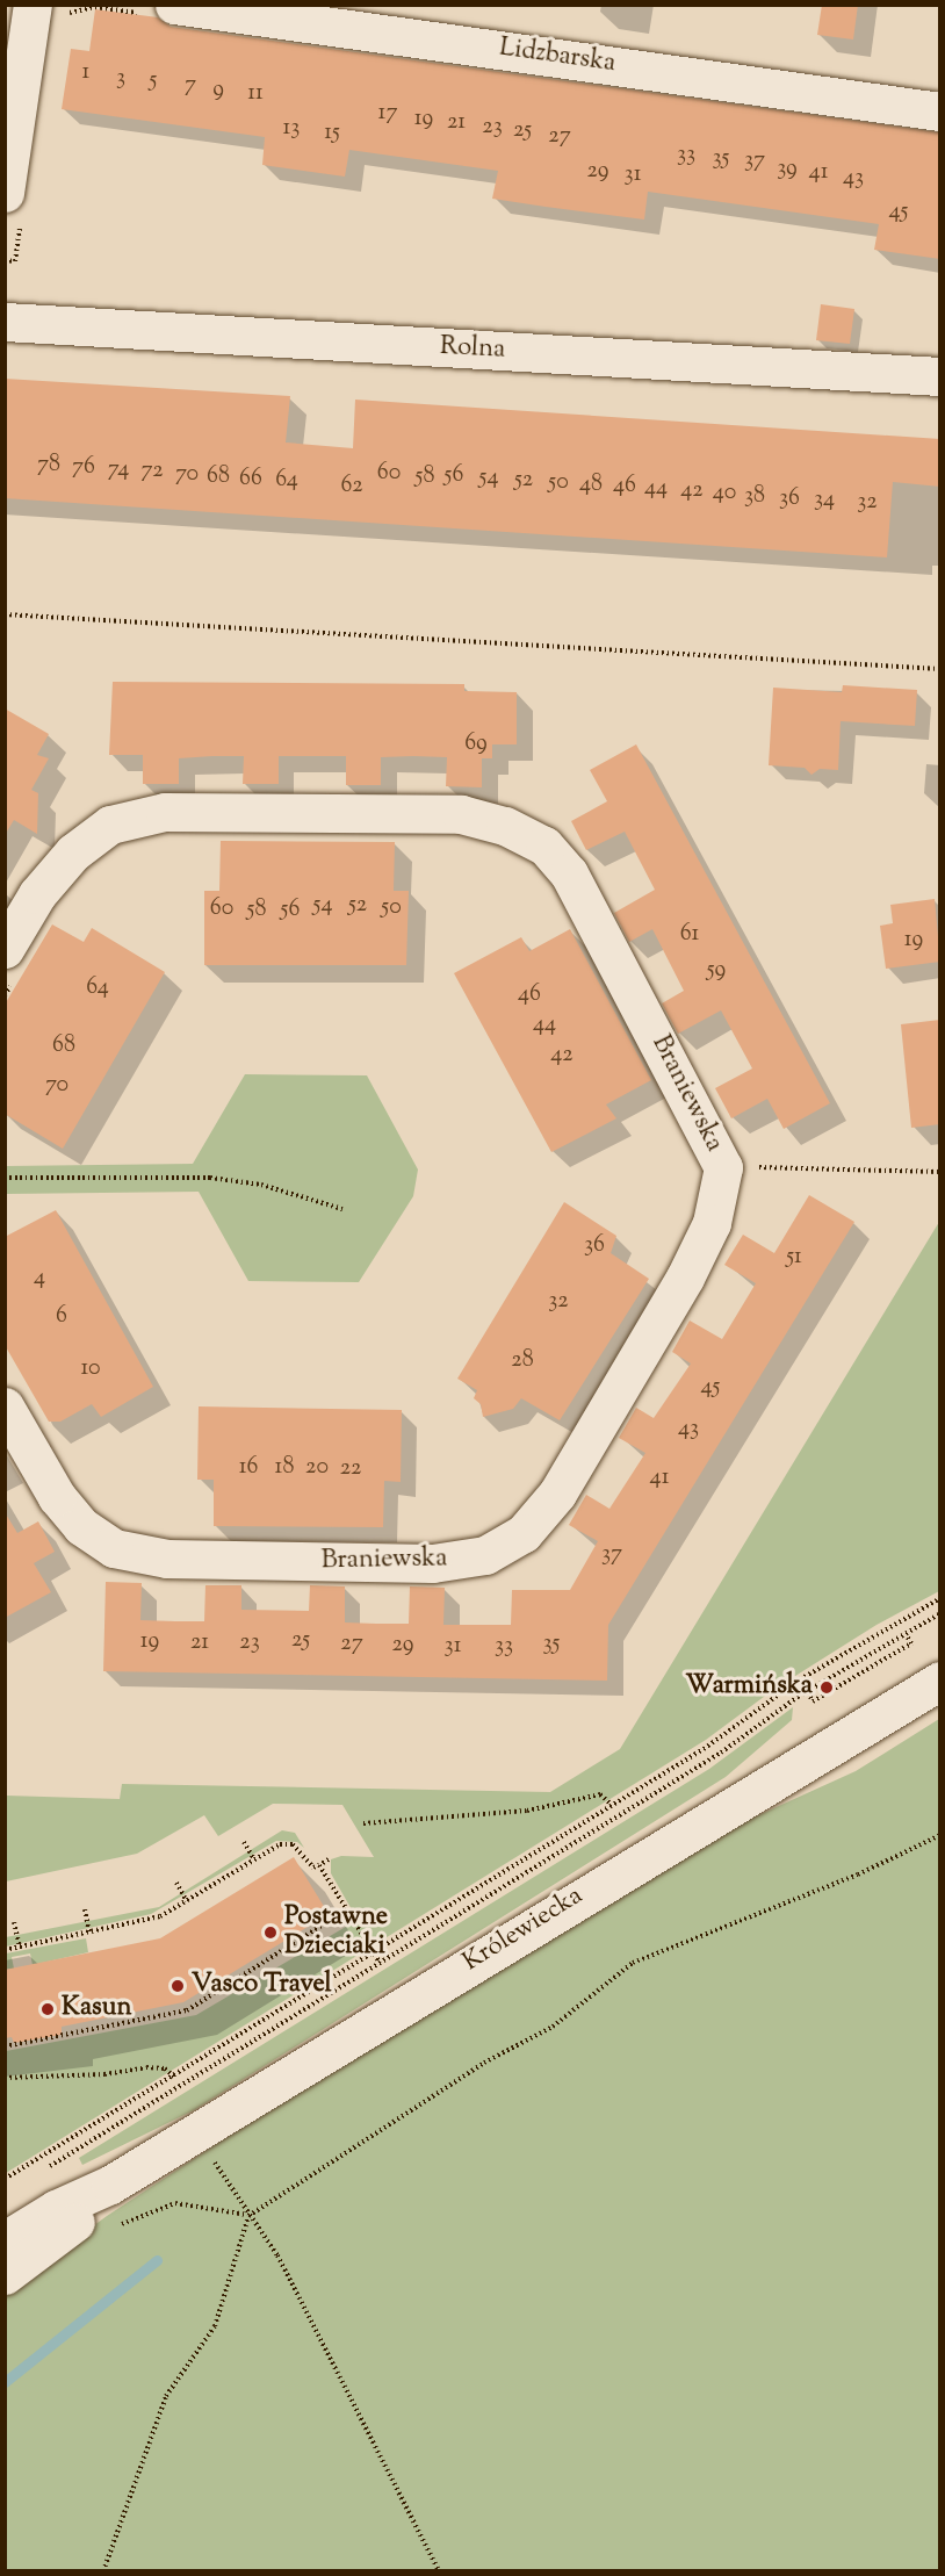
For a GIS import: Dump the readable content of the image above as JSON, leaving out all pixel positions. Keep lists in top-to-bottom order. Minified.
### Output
{"streets":{"street":["Lidzbarska","Rolna","Braniewska","Królewiecka"]},"places":["Warmińska","Postawne Dzieciaki","Vasco Travel","Kasun"],"house_numbers":["1","3","5","7","9","11","17","19","21","23","13","25","15","27","33","35","37","39","29","41","31","43","45","78","76","74","72","60","70","56","68","58","54","66","64","52","50","48","62","46","44","42","40","38","36","34","32","69","54","52","50","60","58","56","61","19","59","64","46","44","68","42","70","36","51","4","32","6","28","10","45","43","16","18","20","22","41","37","25","19","21","23","27","35","29","31","33"]}
